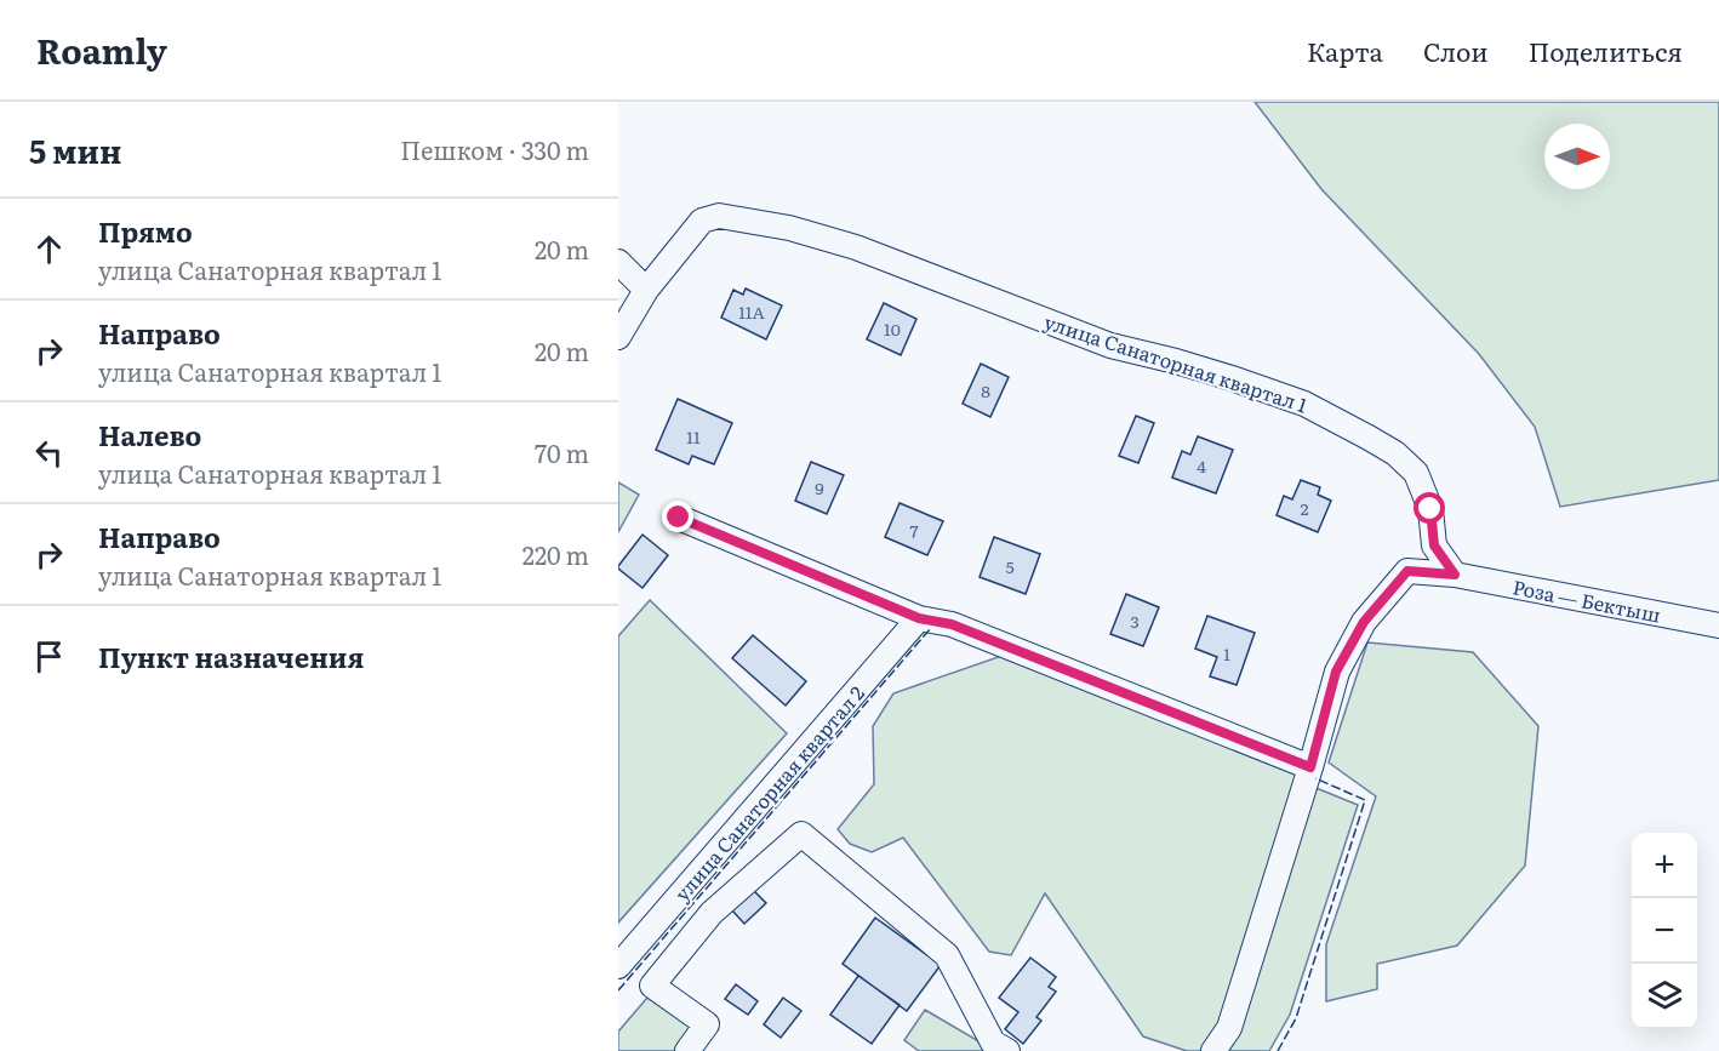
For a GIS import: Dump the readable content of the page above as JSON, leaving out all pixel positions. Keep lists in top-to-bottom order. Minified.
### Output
{"streets":{"street":["улица Санаторная квартал 1","Роза — Бектыш","улица Санаторная квартал 2"]},"crossings":[["улица Санаторная квартал 1","Роза — Бектыш"]],"house_numbers":["11А","10","8","11","4","9","2","7","5","3","1"],"north":"right","page":{"header":"Roamly","nav":["Карта","Слои","Поделиться"],"heading":["5 мин","Пешком · 330 m"],"list":[["Прямо","улица Санаторная квартал 1","20 m"],["Направо","улица Санаторная квартал 1","20 m"],["Налево","улица Санаторная квартал 1","70 m"],["Направо","улица Санаторная квартал 1","220 m"],"Пункт назначения"],"map_buttons":["+","−"]}}
